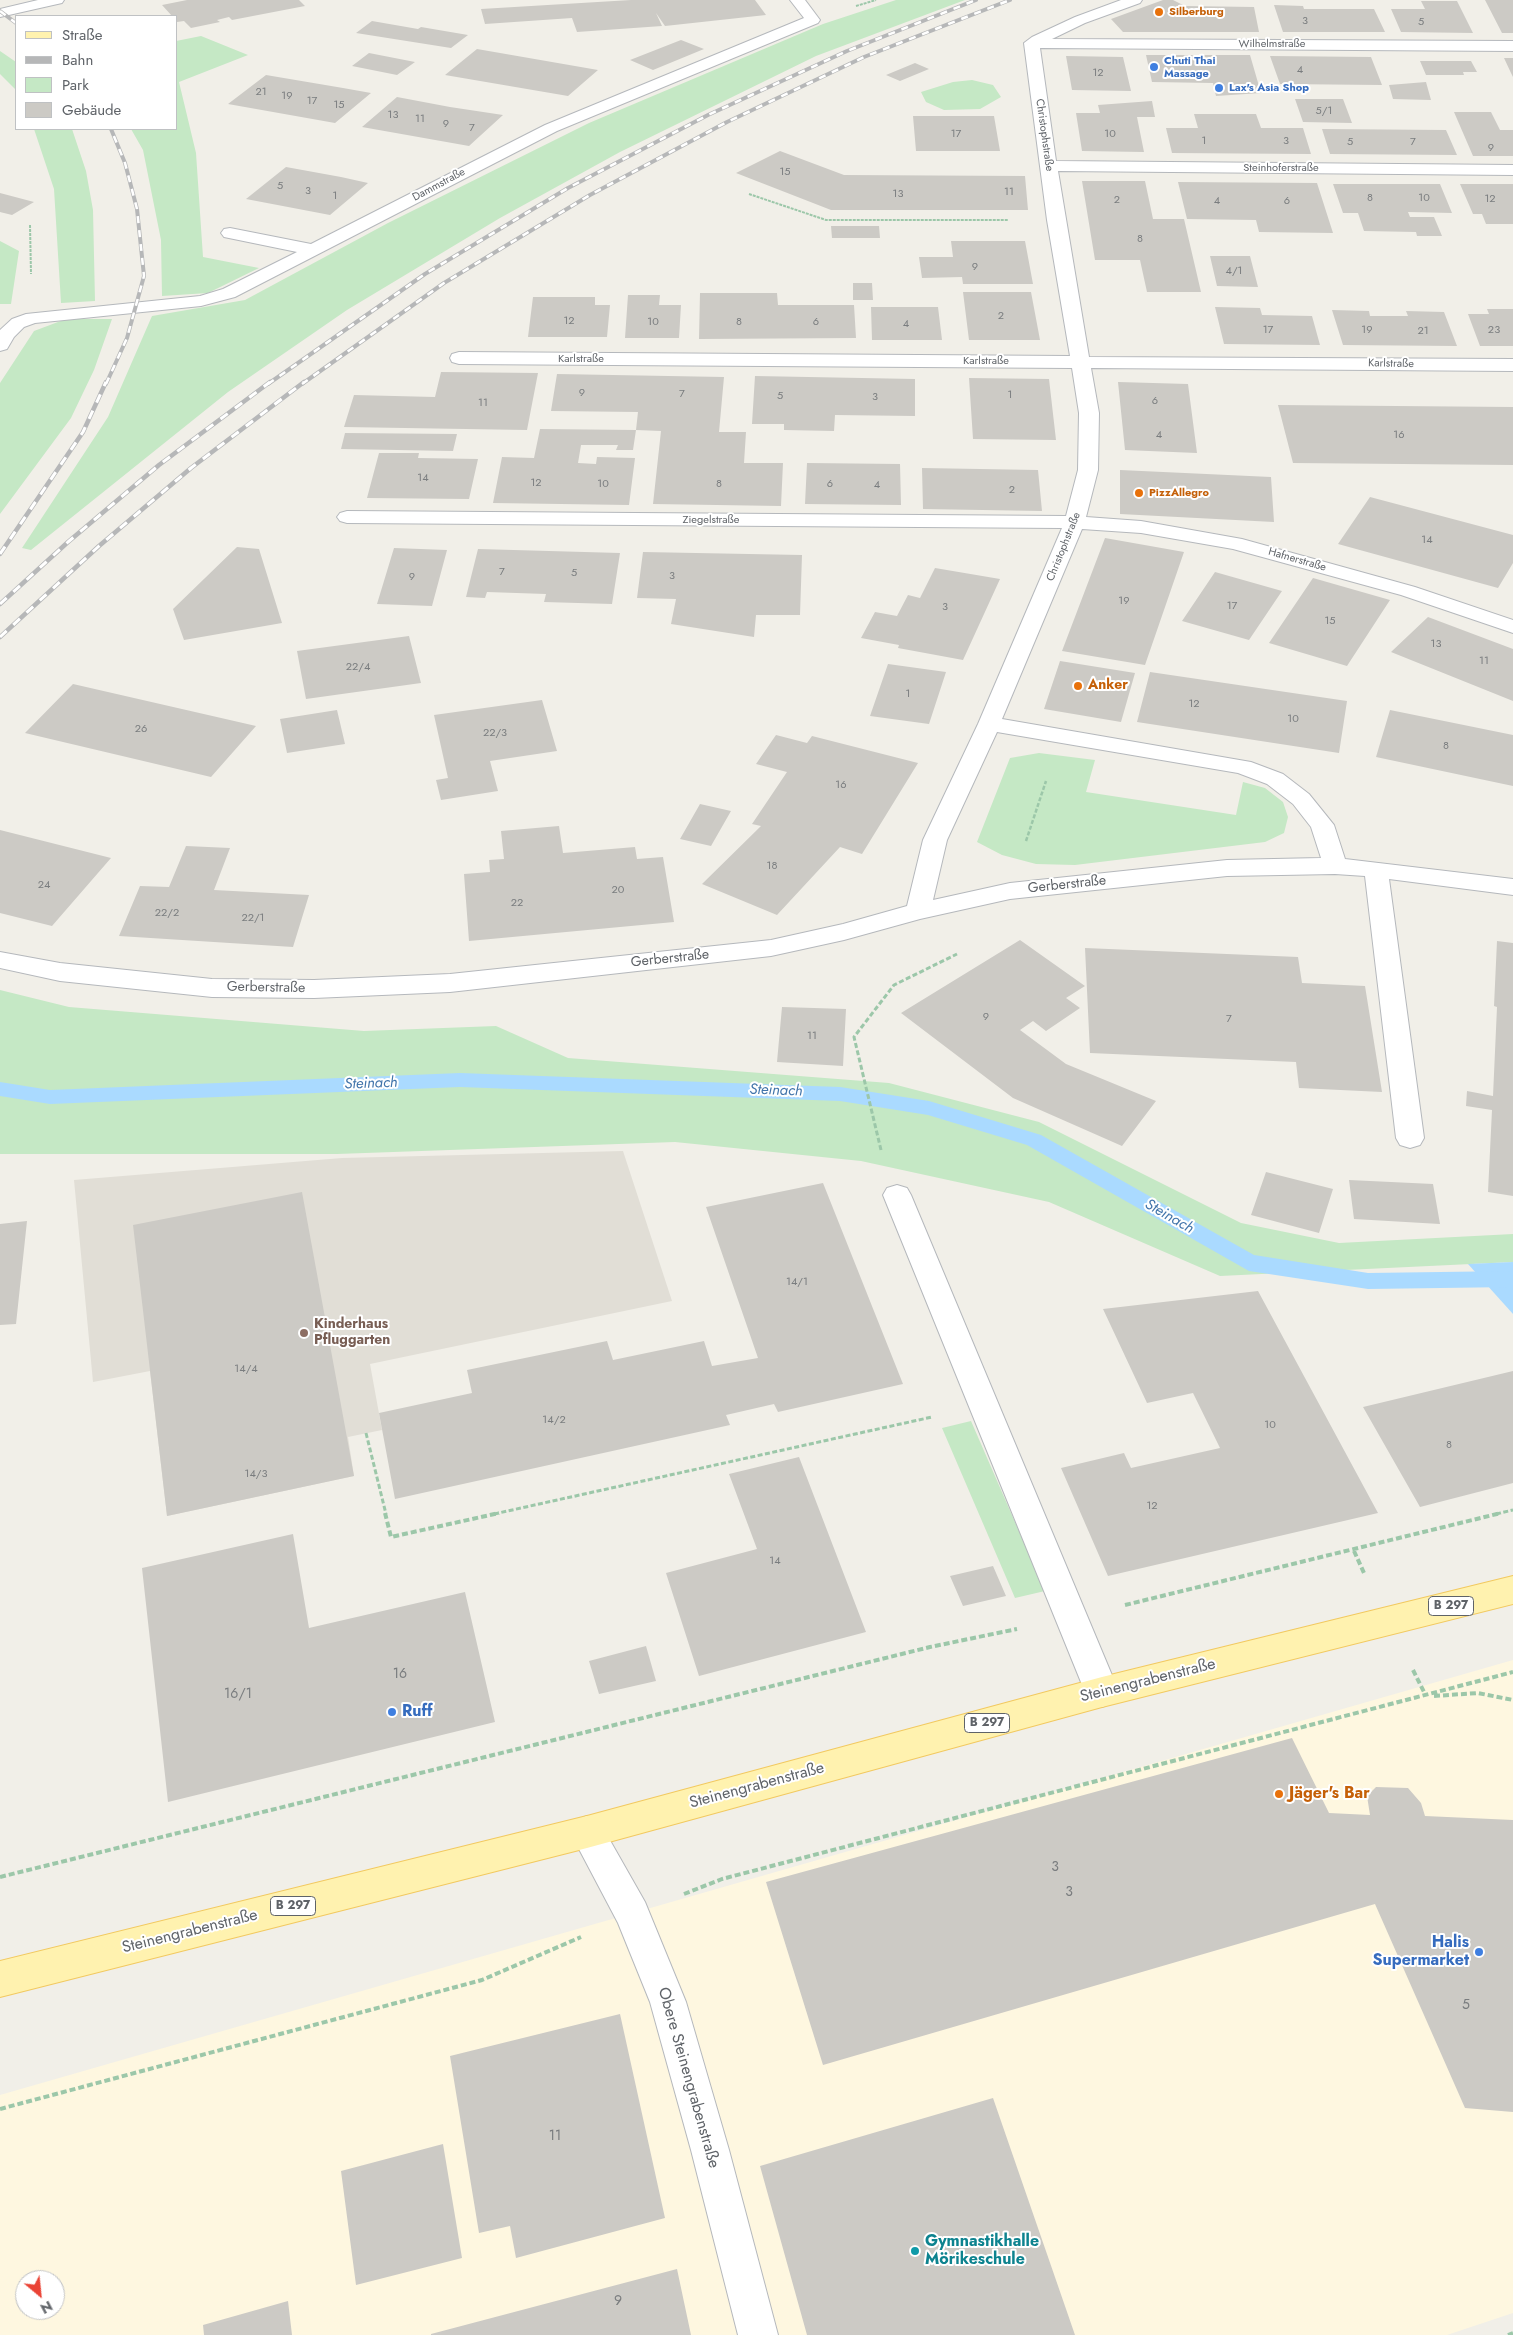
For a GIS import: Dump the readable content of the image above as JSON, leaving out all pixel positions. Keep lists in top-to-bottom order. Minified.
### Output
{"streets":{"main road":["B 297","Steinengrabenstraße"],"street":["Wilhelmstraße","Christophstraße","Steinhoferstraße","Dammstraße","Karlstraße","Ziegelstraße","Hafnerstraße","Gerberstraße","Obere Steinengrabenstraße"]},"crossings":[["Wilhelmstraße","Christophstraße"],["Christophstraße","Steinhoferstraße"],["Christophstraße","Karlstraße"],["Christophstraße","Ziegelstraße"],["Christophstraße","Hafnerstraße"],["Christophstraße","Gerberstraße"],["Ziegelstraße","Hafnerstraße"],["Steinengrabenstraße","Obere Steinengrabenstraße"]],"water":["Steinach"],"places":["Silberburg","Chuti Thai Massage","Lax's Asia Shop","PizzAllegro","Anker","Kinderhaus Pfluggarten","Ruff","Jäger's Bar","Halis Supermarket","Gymnastikhalle Mörikeschule"],"house_numbers":["3","5","4","12","21","19","17","15","5/1","13","11","9","7","17","10","1","3","5","7","9","15","5","3","11","13","1","8","10","12","2","4","6","8","9","4/1","2","12","10","8","6","4","17","19","23","21","9","7","1","5","3","6","11","4","16","14","12","10","8","6","4","2","14","7","5","3","9","19","17","3","15","13","11","22/4","1","12","10","26","22/3","8","16","18","24","20","22","22/2","22/1","9","7","11","14/1","14/4","14/2","10","8","14/3","12","14","16","16/1","3","3","5","11","9"],"legend":["Straße","Bahn","Park","Gebäude"],"north":"bottom right"}
